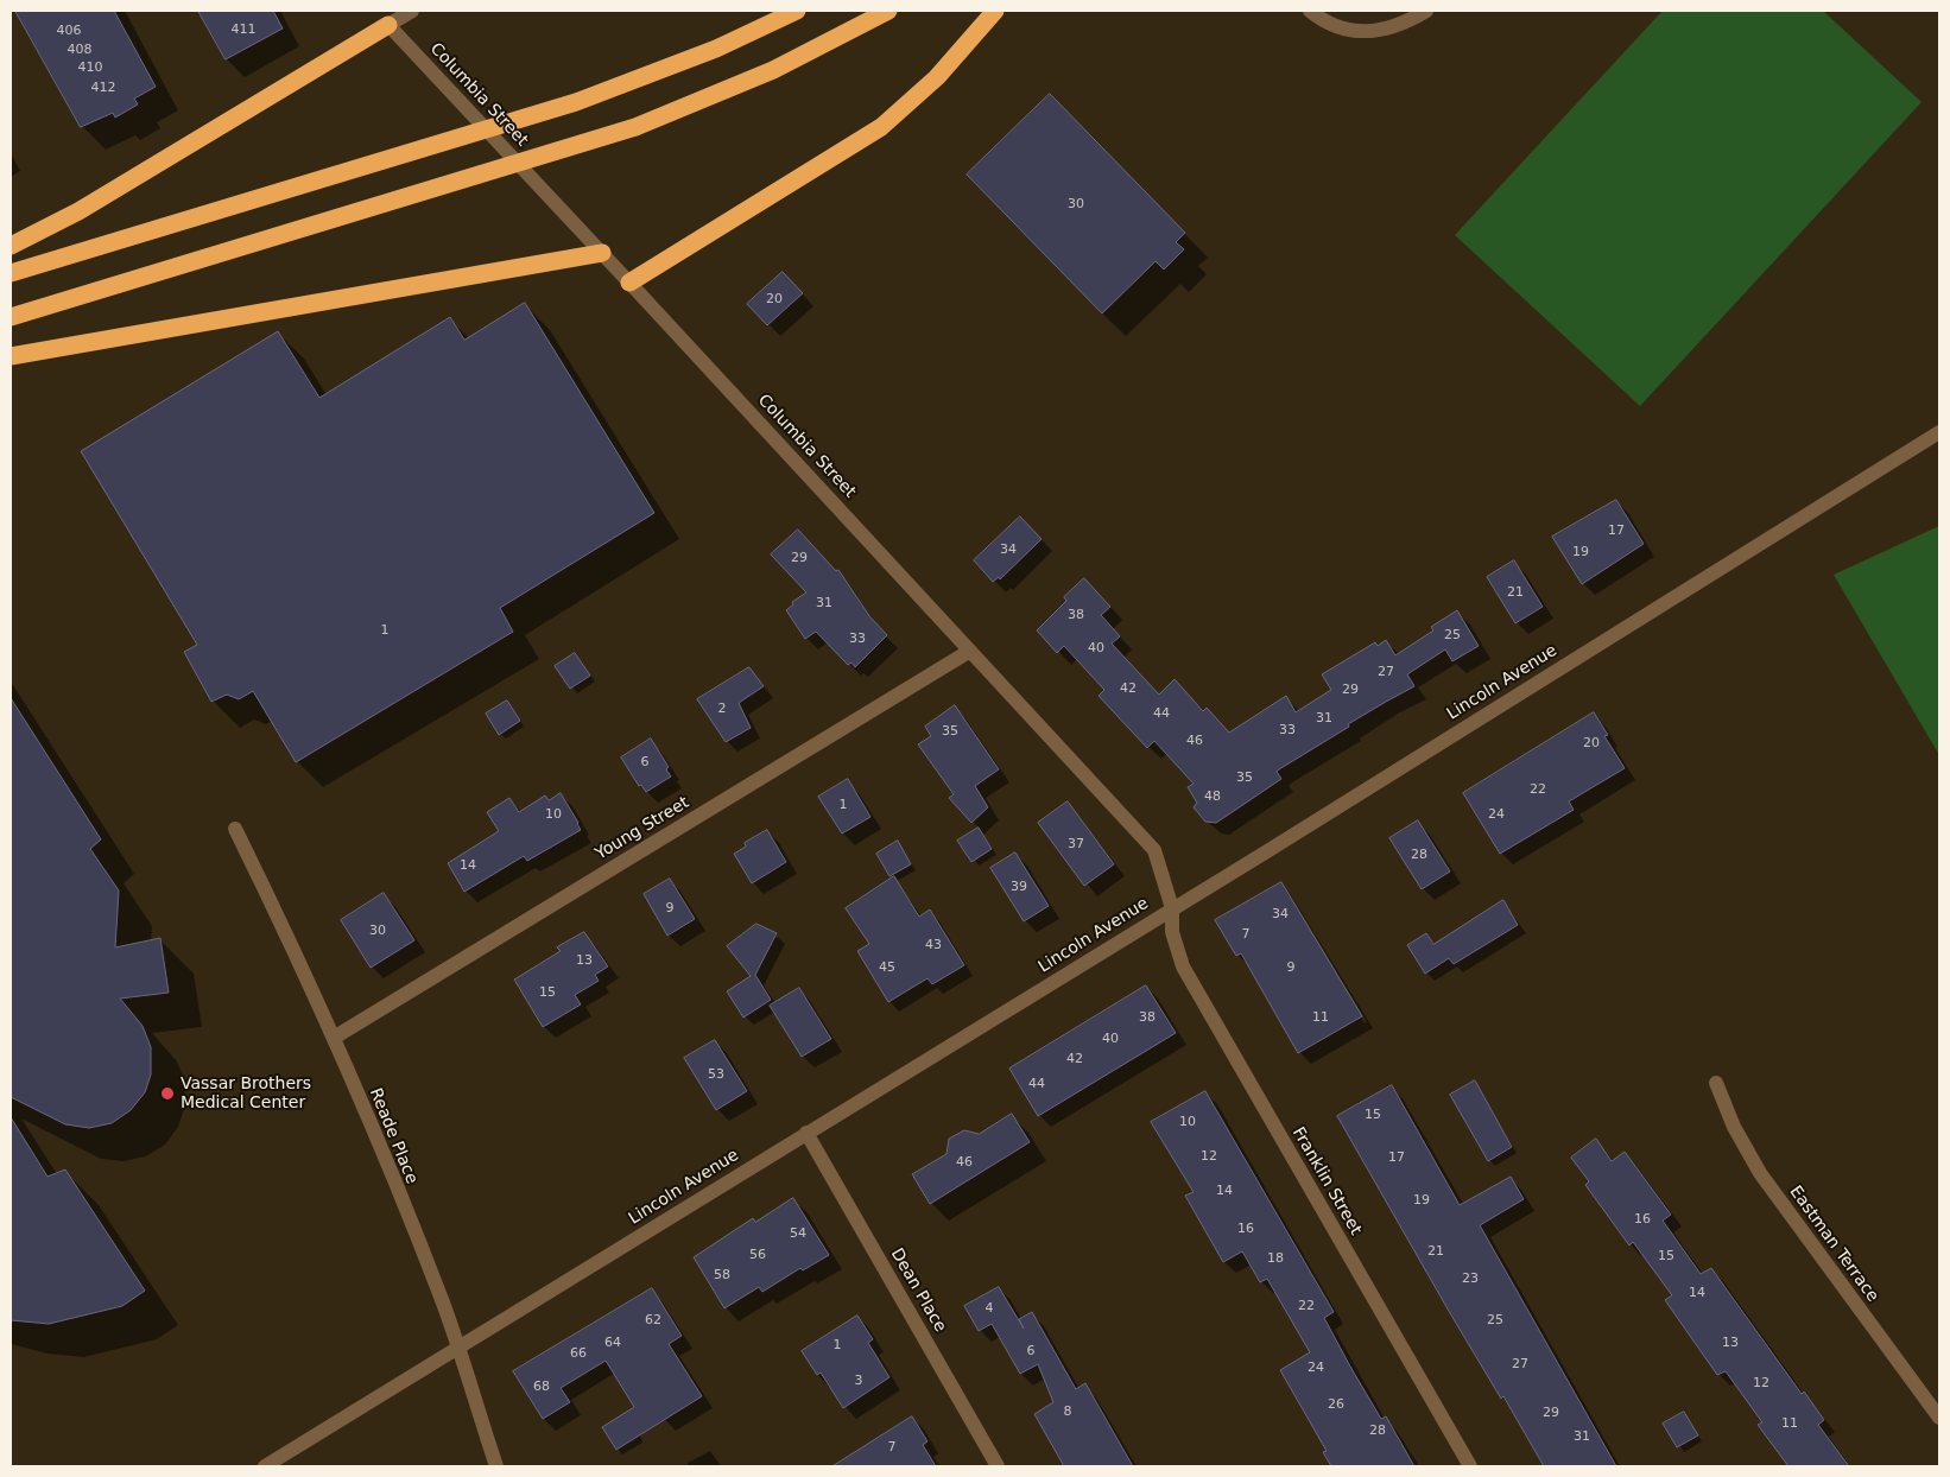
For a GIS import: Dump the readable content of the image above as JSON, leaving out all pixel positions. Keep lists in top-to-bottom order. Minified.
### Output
{"streets":{"street":["Columbia Street","Lincoln Avenue","Young Street","Reade Place","Franklin Street","Eastman Terrace","Dean Place"]},"crossings":[["Columbia Street","Lincoln Avenue"],["Columbia Street","Young Street"],["Columbia Street","Franklin Street"],["Lincoln Avenue","Reade Place"],["Lincoln Avenue","Franklin Street"],["Lincoln Avenue","Dean Place"],["Young Street","Reade Place"]],"places":["Vassar Brothers Medical Center"],"house_numbers":["411","406","408","410","412","30","20","17","34","19","29","21","31","38","1","25","33","40","27","42","29","2","44","31","33","35","46","20","6","35","22","48","1","10","24","37","28","14","39","9","34","30","7","43","13","45","9","15","38","11","40","42","53","44","15","10","12","17","46","14","19","16","16","54","21","56","15","18","58","23","14","22","4","62","25","64","13","1","6","66","27","24","3","12","68","26","8","29","11","28","31","7"]}
